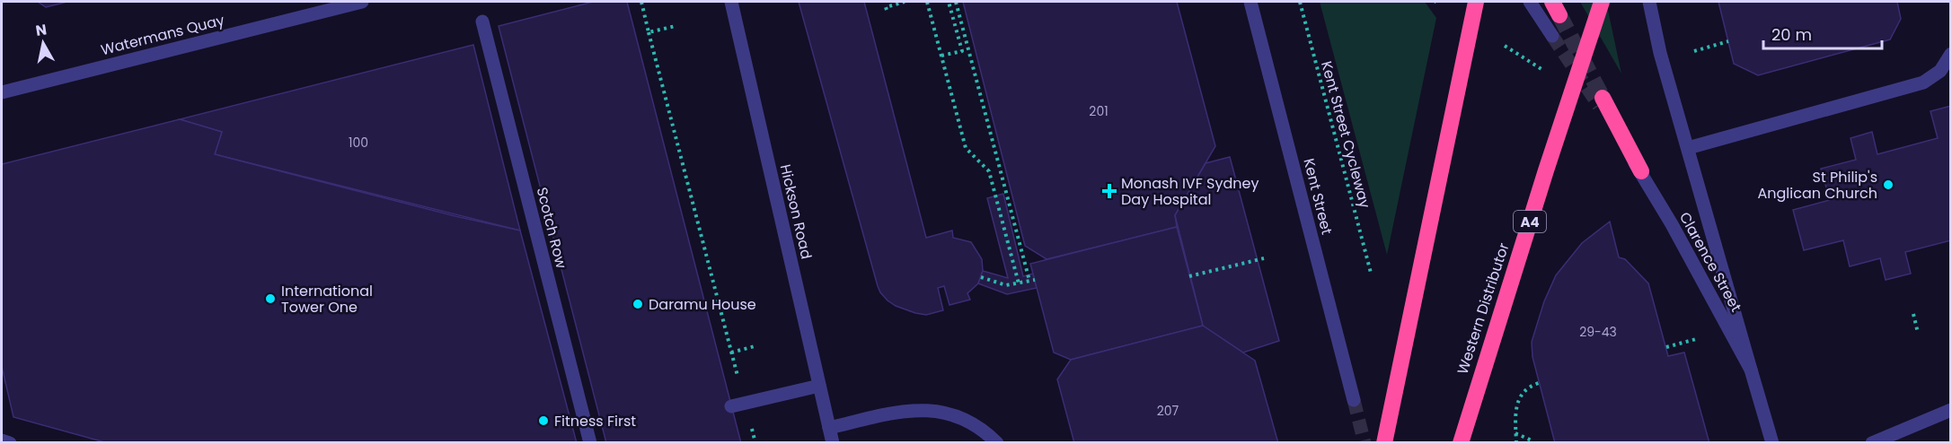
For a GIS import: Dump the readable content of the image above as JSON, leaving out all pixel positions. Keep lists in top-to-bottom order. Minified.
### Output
{"streets":{"highway":["A4","Western Distributor"],"street":["Watermans Quay","Kent Street","Hickson Road","Scotch Row","Clarence Street"],"path":["Kent Street Cycleway"]},"places":{"other":["St Philip's Anglican Church","International Tower One","Daramu House","Fitness First"],"health":["Monash IVF Sydney Day Hospital"]},"house_numbers":["201","100","29-43","207"],"scale_bar":"20 m","north":"top"}
